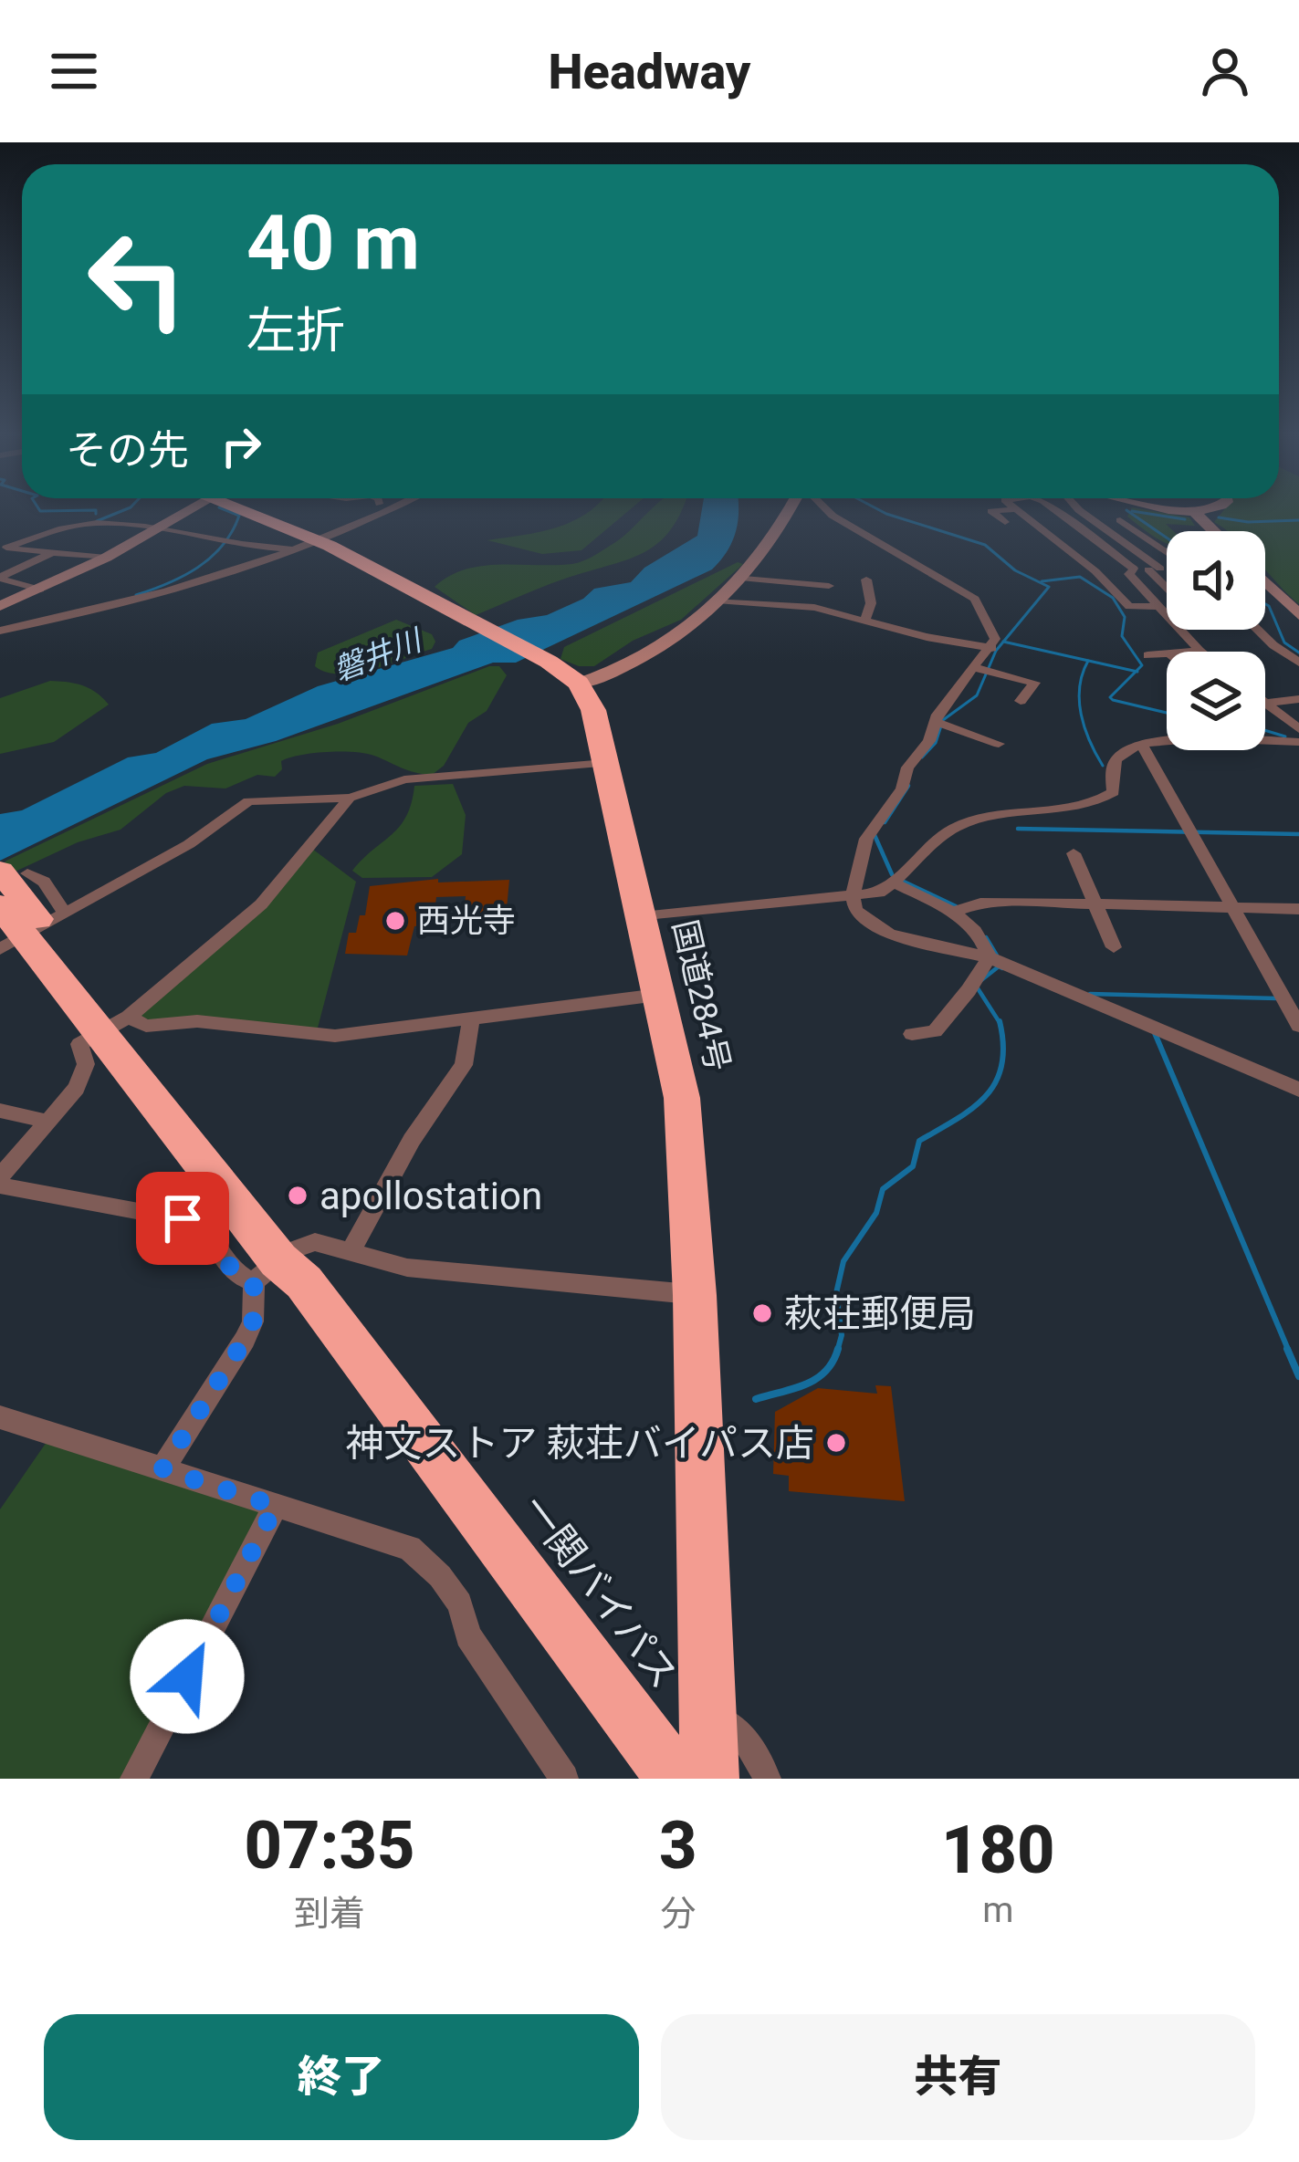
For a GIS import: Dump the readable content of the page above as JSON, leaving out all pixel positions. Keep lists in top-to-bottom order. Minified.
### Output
{"streets":{"highway":["国道284号","一関バイパス"]},"water":["磐井川"],"places":["西光寺","apollostation","萩荘郵便局","神文ストア 萩荘バイパス店"],"page":{"header":"Headway","turn":["40 m","左折"],"then":"その先","eta":["07:35","到着","3","分","180","m"],"buttons":["終了","共有"]}}
